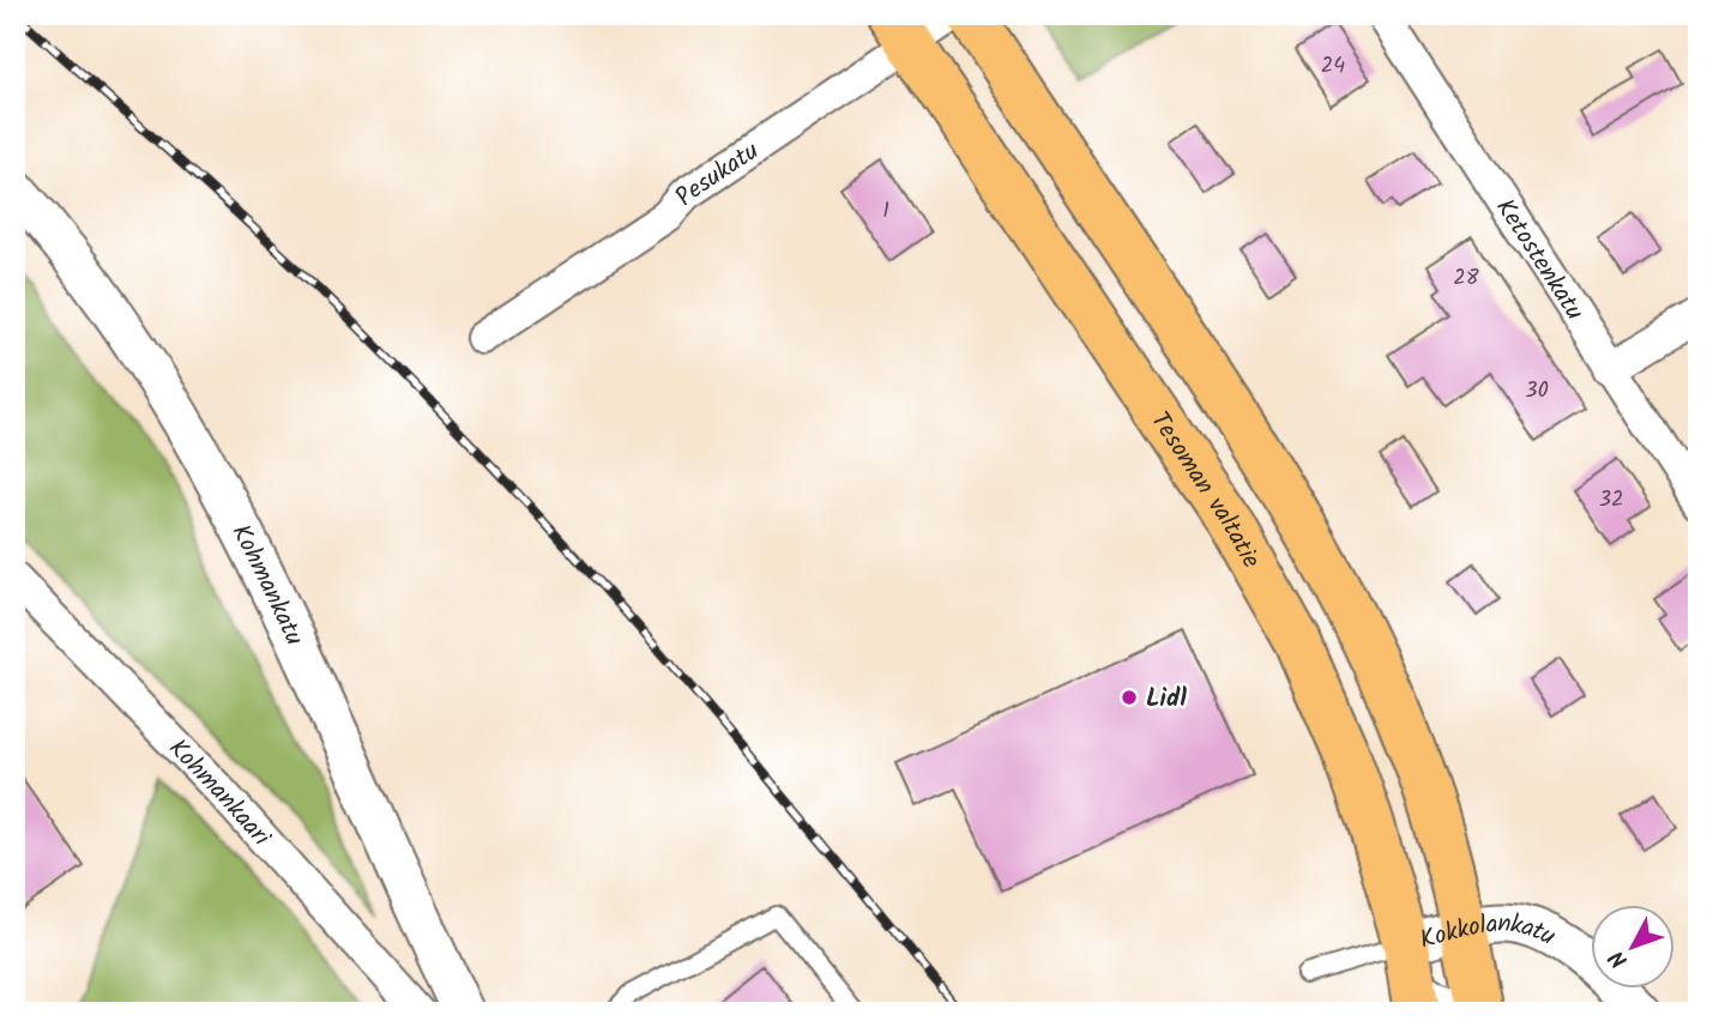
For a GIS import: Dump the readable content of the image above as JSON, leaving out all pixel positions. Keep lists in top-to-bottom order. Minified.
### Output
{"streets":{"main road":["Tesoman valtatie"],"street":["Pesukatu","Ketostenkatu","Kohmankatu","Kohmankaari","Kokkolankatu"]},"crossings":[["Pesukatu","Tesoman valtatie"],["Tesoman valtatie","Kokkolankatu"]],"places":["Lidl"],"house_numbers":["24","1","28","30","32"],"north":"bottom left"}
